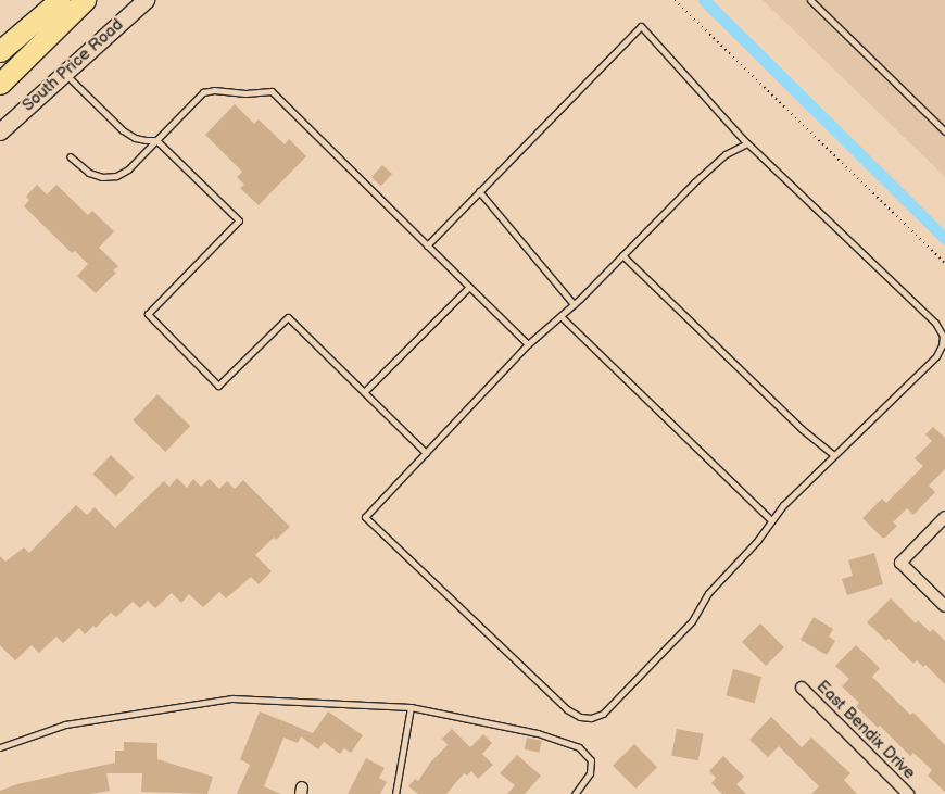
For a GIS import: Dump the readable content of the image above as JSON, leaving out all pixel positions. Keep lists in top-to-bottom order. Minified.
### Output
{"streets":{"main road":["South Price Road"],"street":["East Bendix Drive"]}}
